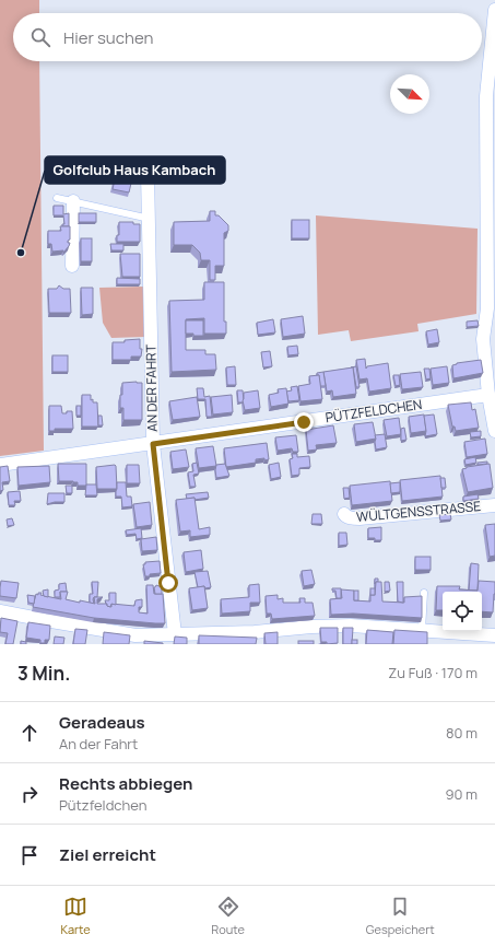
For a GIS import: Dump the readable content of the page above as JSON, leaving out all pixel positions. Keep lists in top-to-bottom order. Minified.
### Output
{"streets":{"street":["AN DER FAHRT","PÜTZFELDCHEN","WÜLTGENSSTRASSE"]},"crossings":[["AN DER FAHRT","PÜTZFELDCHEN"]],"places":["Golfclub Haus Kambach"],"north":"bottom right","page":{"search":"Hier suchen","heading":["3 Min.","Zu Fuß · 170 m"],"list":[["Geradeaus","An der Fahrt","80 m"],["Rechts abbiegen","Pützfeldchen","90 m"],"Ziel erreicht"],"nav":["Karte","Route","Gespeichert"]}}
